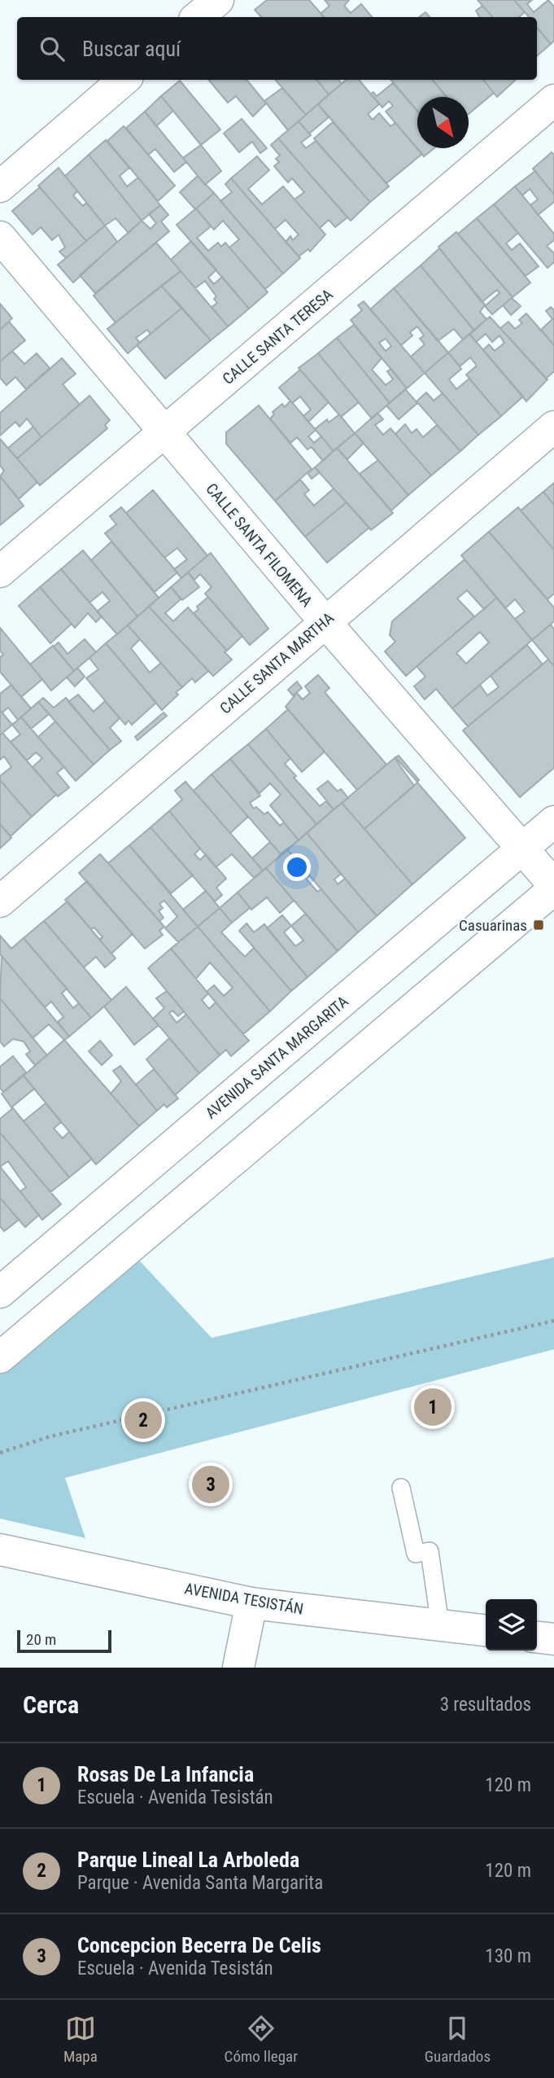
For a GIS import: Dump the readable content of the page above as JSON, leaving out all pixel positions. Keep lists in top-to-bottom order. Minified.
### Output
{"streets":{"street":["CALLE SANTA TERESA","CALLE SANTA FILOMENA","CALLE SANTA MARTHA","AVENIDA SANTA MARGARITA","AVENIDA TESISTÁN"]},"crossings":[["CALLE SANTA TERESA","CALLE SANTA FILOMENA"],["CALLE SANTA FILOMENA","CALLE SANTA MARTHA"],["CALLE SANTA FILOMENA","AVENIDA SANTA MARGARITA"]],"places":{"transit":["Casuarinas"]},"scale_bar":"20 m","north":"bottom right","page":{"search":"Buscar aquí","pins":["1","2","3"],"scale":"20 m","heading":["Cerca","3 resultados"],"list":[{"mark":"1","name":"Rosas De La Infancia","note":"Escuela · Avenida Tesistán","value":"120 m"},{"mark":"2","name":"Parque Lineal La Arboleda","note":"Parque · Avenida Santa Margarita","value":"120 m"},{"mark":"3","name":"Concepcion Becerra De Celis","note":"Escuela · Avenida Tesistán","value":"130 m"}],"nav":["Mapa","Cómo llegar","Guardados"]}}
